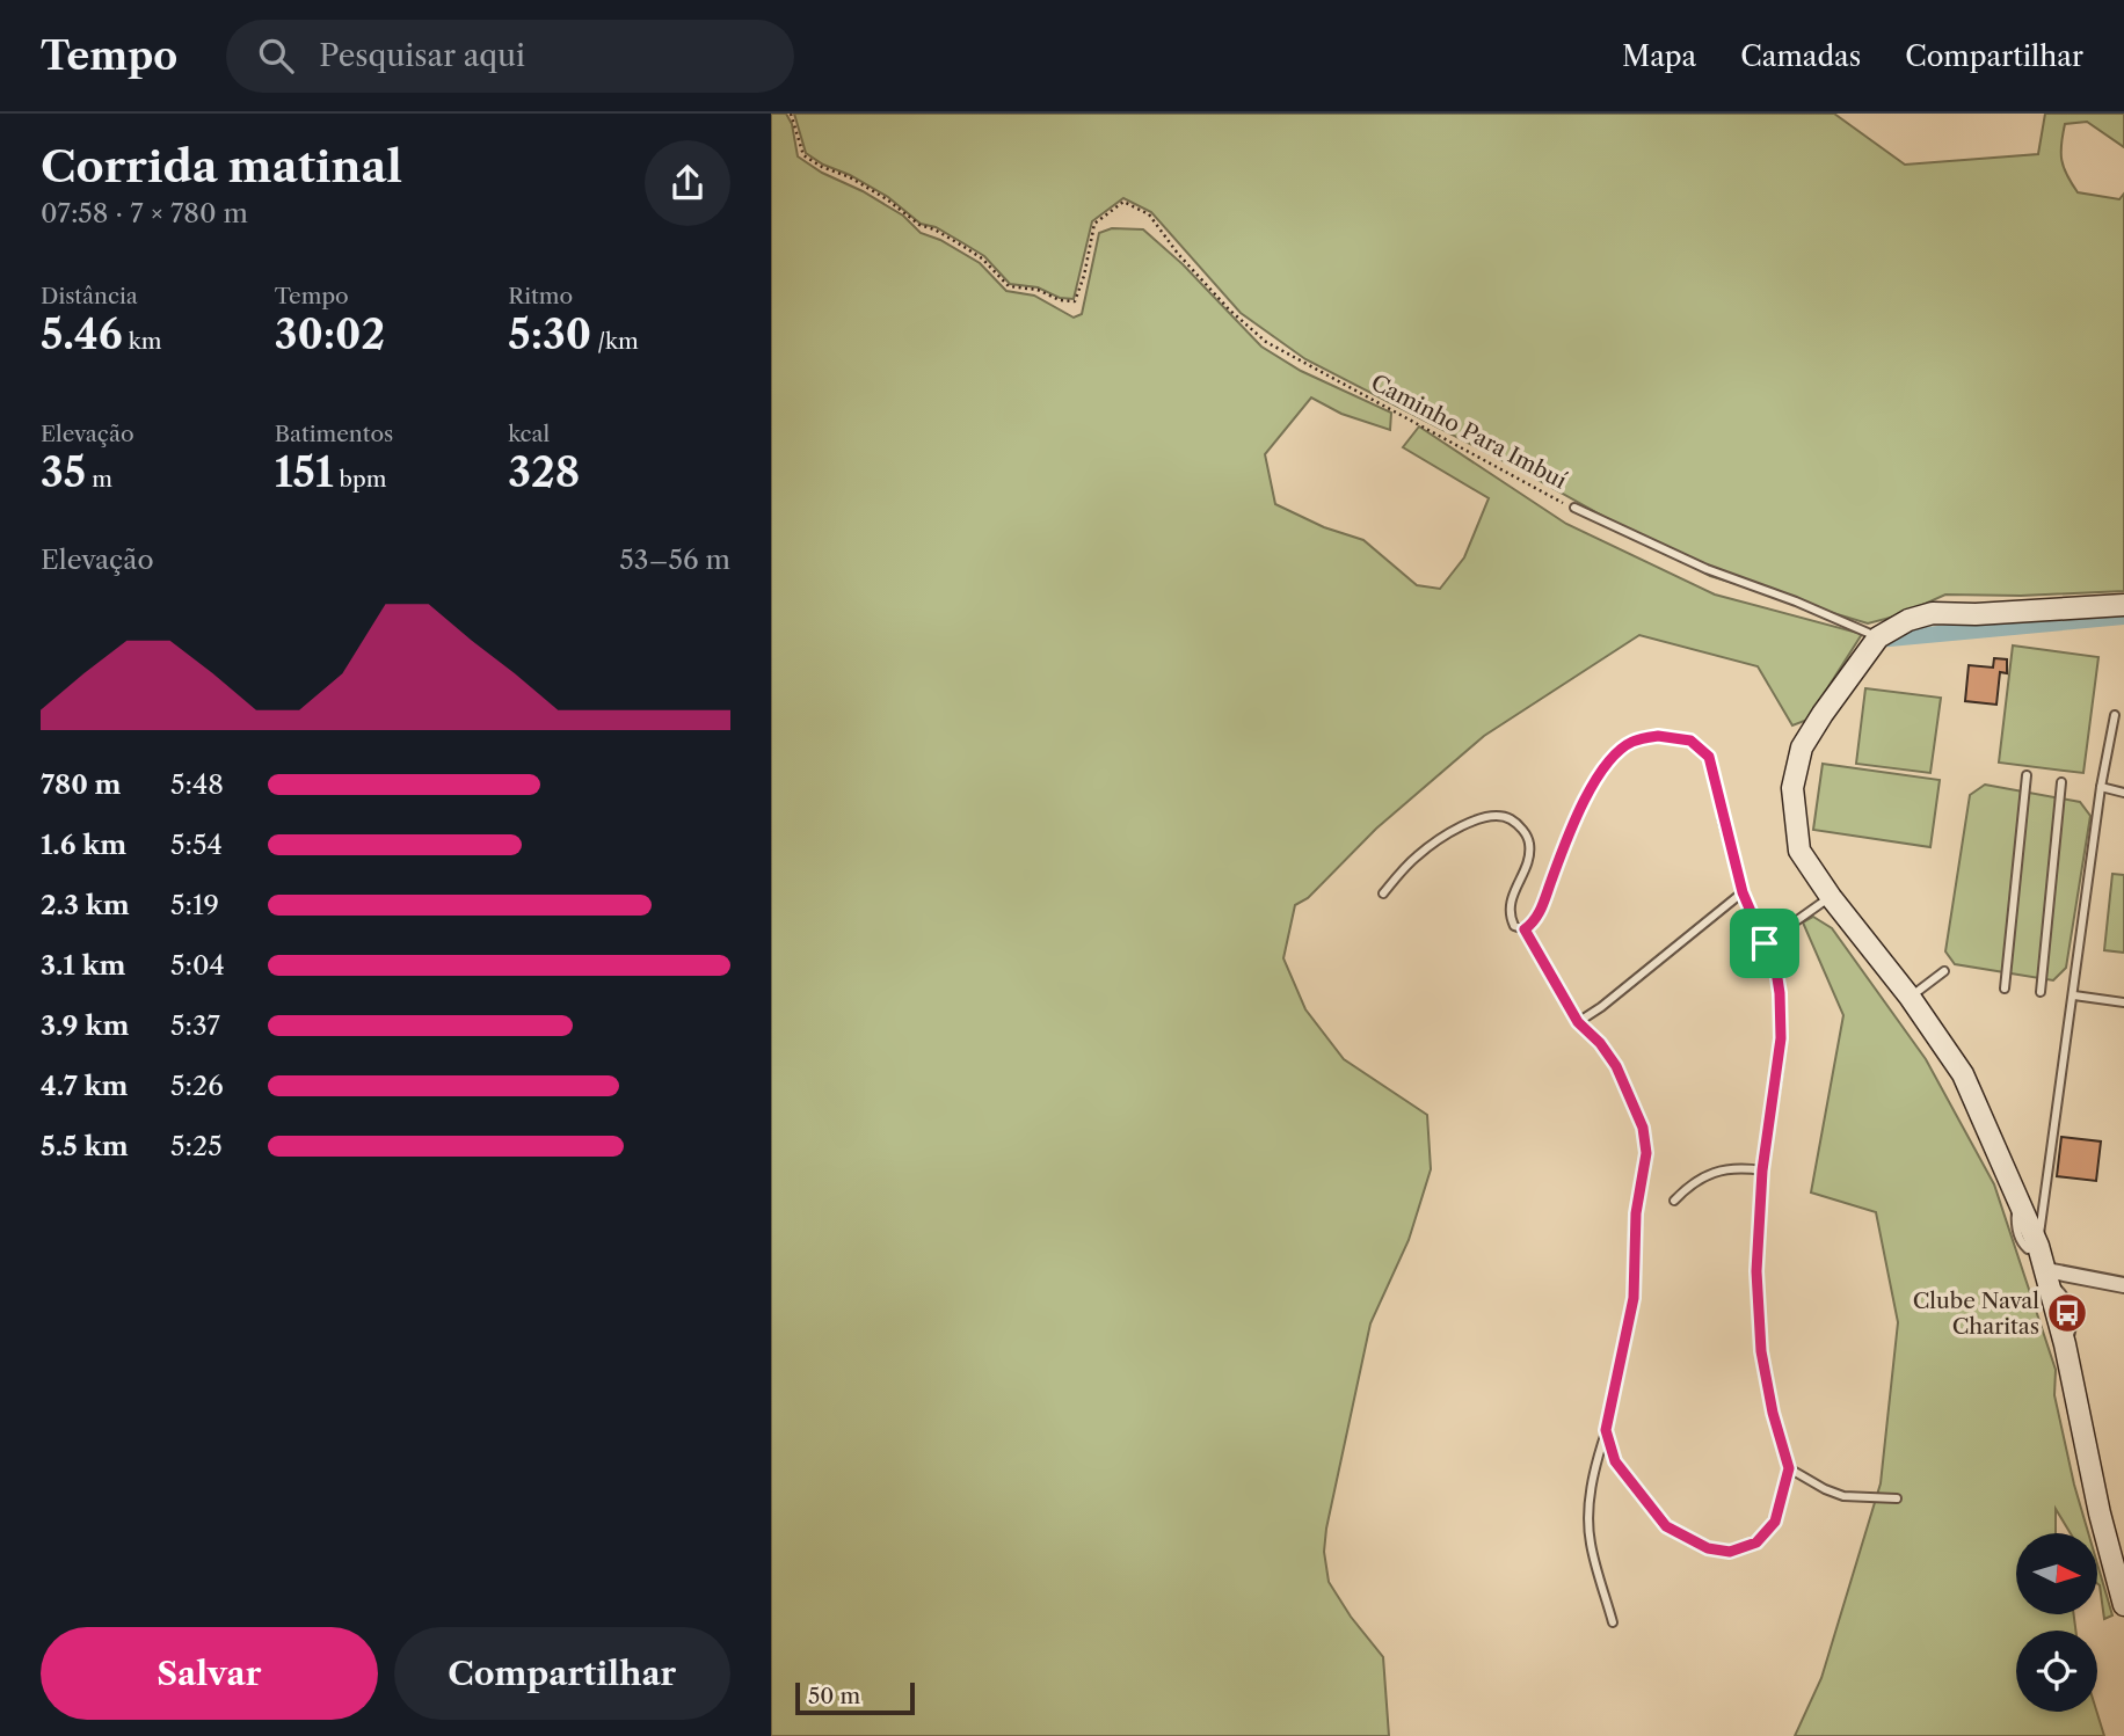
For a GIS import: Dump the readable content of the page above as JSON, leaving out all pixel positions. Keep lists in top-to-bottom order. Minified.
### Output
{"streets":{"lane":["Caminho Para Imbuí"]},"places":{"bus stop":["Clube Naval Charitas"]},"scale_bar":"50 m","north":"right","page":{"header":"Tempo","search":"Pesquisar aqui","nav":["Mapa","Camadas","Compartilhar"],"heading":["Corrida matinal","07:58 · 7 × 780 m"],"stats":[["Distância","5.46 km"],["Tempo","30:02"],["Ritmo","5:30 /km"],["Elevação","35 m"],["Batimentos","151 bpm"],["kcal","328"]],"chart":["Elevação","53–56 m"],"list":[{"name":"780 m","note":"5:48"},{"name":"1.6 km","note":"5:54"},{"name":"2.3 km","note":"5:19"},{"name":"3.1 km","note":"5:04"},{"name":"3.9 km","note":"5:37"},{"name":"4.7 km","note":"5:26"},{"name":"5.5 km","note":"5:25"}],"buttons":["Salvar","Compartilhar"],"scale":"50 m"}}
